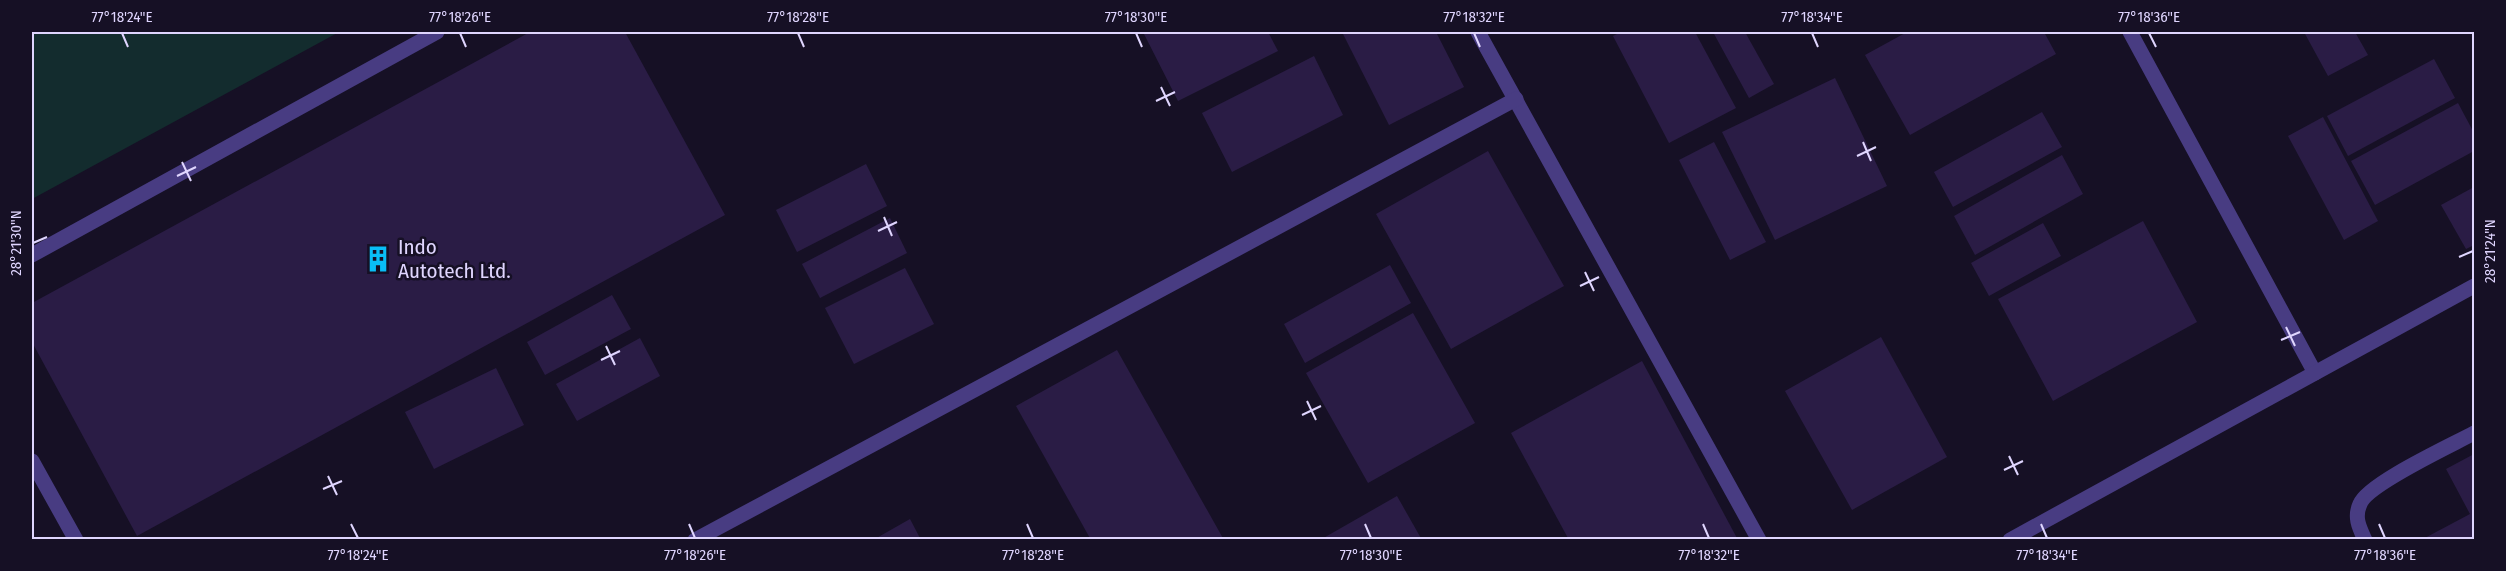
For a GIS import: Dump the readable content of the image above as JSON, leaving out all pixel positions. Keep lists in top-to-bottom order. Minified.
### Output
{"places":{"building":["Indo Autotech Ltd."]},"coordinates":["77°18'24\"E","77°18'26\"E","77°18'28\"E","77°18'30\"E","77°18'32\"E","77°18'34\"E","77°18'36\"E","28°21'30\"N","28°21'24\"N"]}
